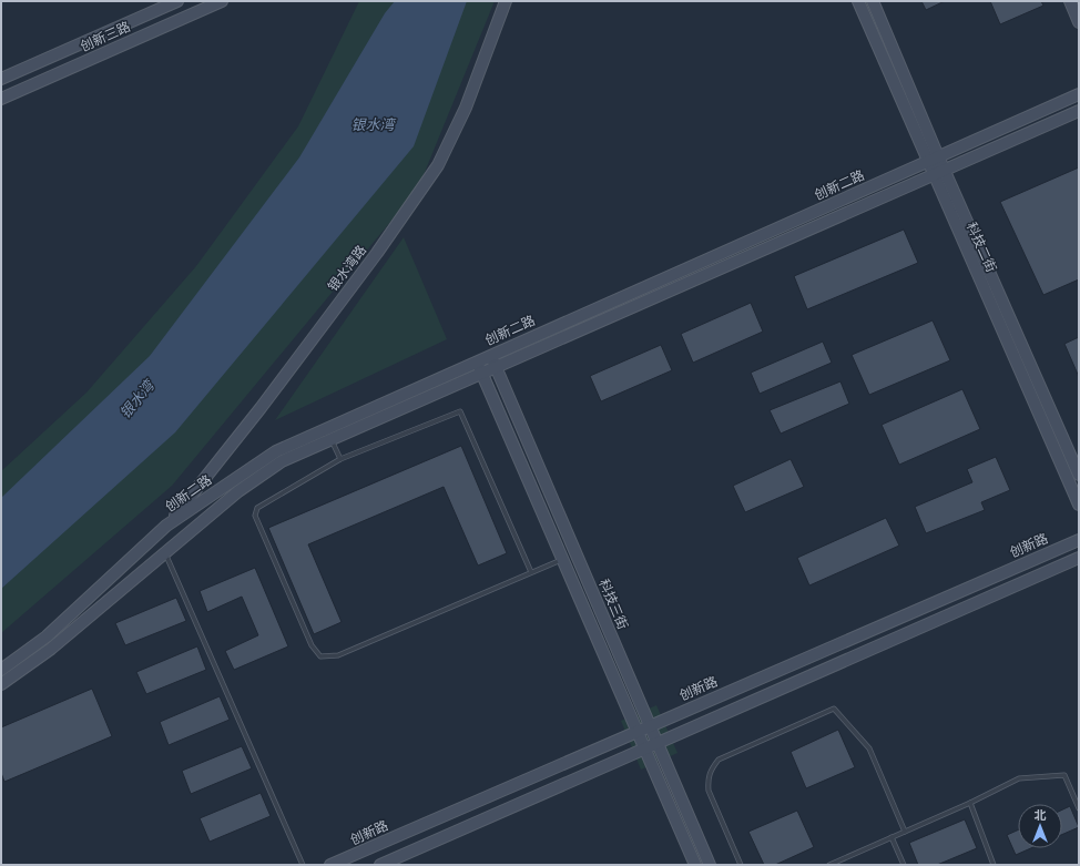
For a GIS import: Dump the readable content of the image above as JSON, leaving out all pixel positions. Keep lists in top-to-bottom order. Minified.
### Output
{"streets":{"street":["创新三路","创新二路","科技二街","银水湾路","创新路","科技三街"]},"crossings":[["创新二路","科技二街"],["创新二路","银水湾路"],["创新二路","科技三街"],["创新路","科技三街"]],"water":["银水湾"],"north":"top"}
